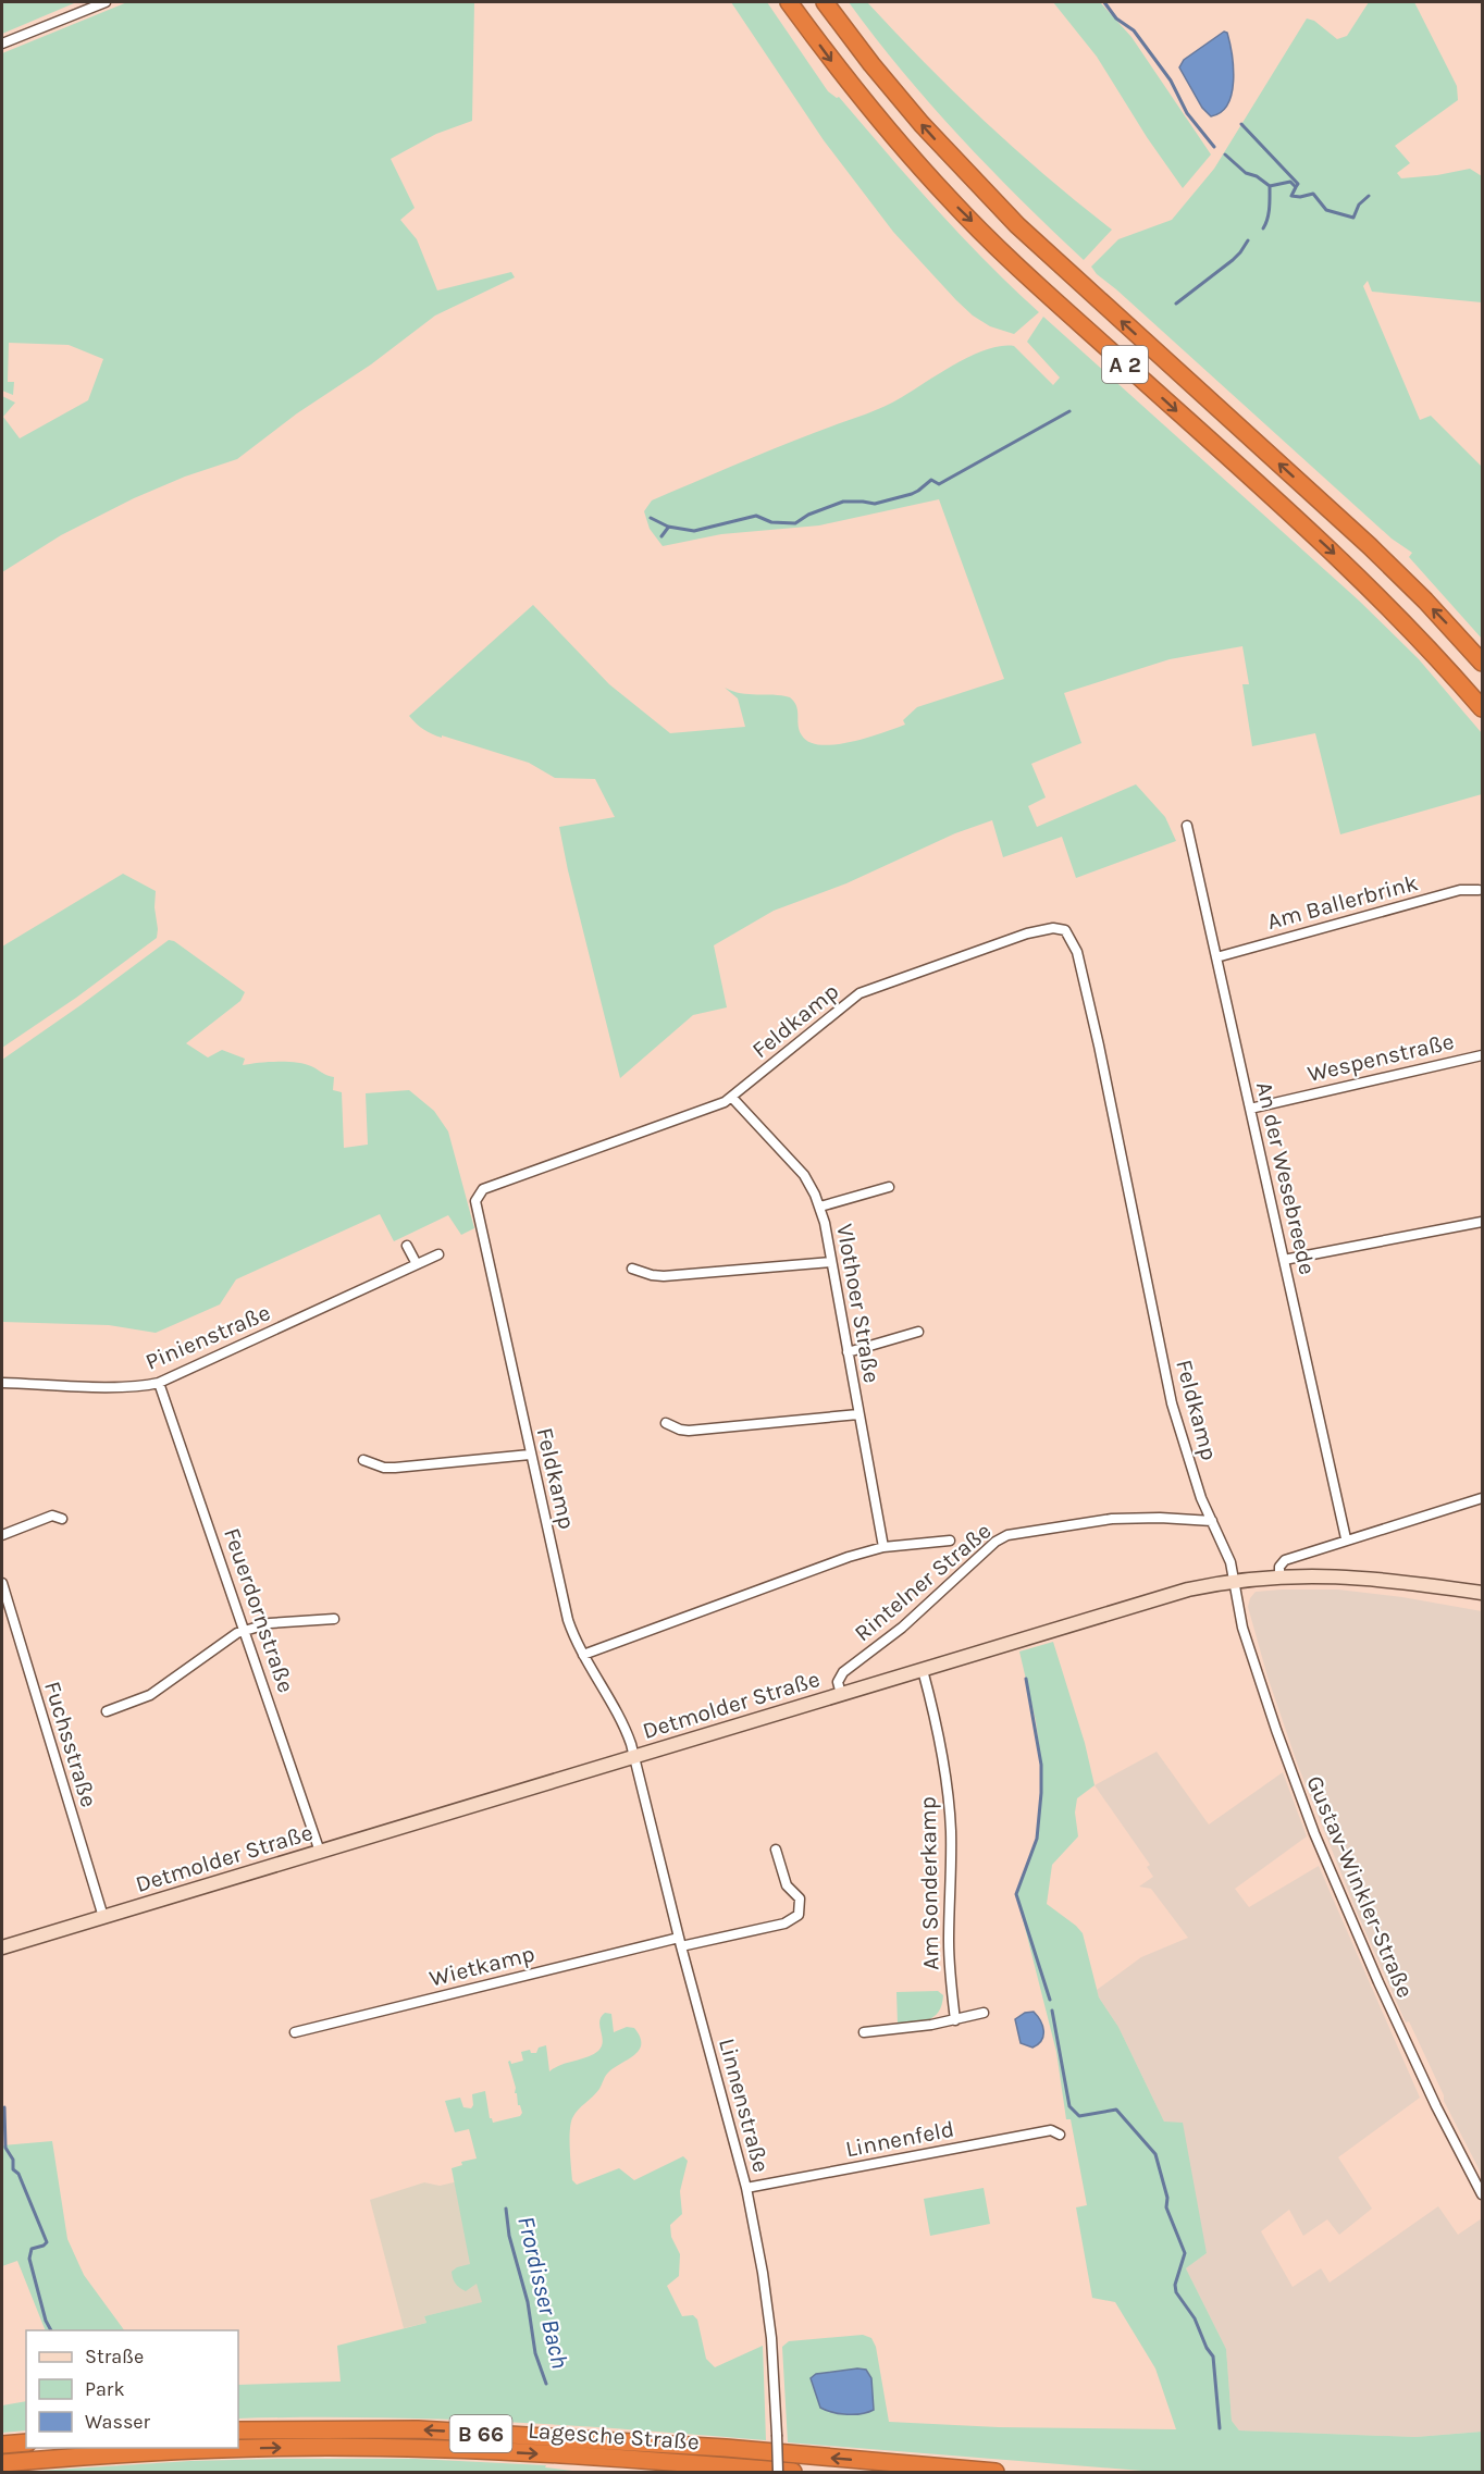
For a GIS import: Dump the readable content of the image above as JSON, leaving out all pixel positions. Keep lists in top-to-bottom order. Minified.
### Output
{"streets":{"highway":["A 2","B 66","Lagesche Straße"],"street":["Am Ballerbrink","Feldkamp","Wespenstraße","An der Wesebreede","Vlothoer Straße","Pinienstraße","Rintelner Straße","Feuerdornstraße","Detmolder Straße","Fuchsstraße","Am Sonderkamp","Gustav-Winkler-Straße","Wietkamp","Linnenstraße","Linnenfeld"]},"crossings":[["Am Ballerbrink","An der Wesebreede"],["Feldkamp","Vlothoer Straße"],["Feldkamp","Rintelner Straße"],["Feldkamp","Detmolder Straße"],["Feldkamp","Gustav-Winkler-Straße"],["Feldkamp","Linnenstraße"],["Wespenstraße","An der Wesebreede"],["Vlothoer Straße","Rintelner Straße"],["Pinienstraße","Feuerdornstraße"],["Rintelner Straße","Detmolder Straße"],["Feuerdornstraße","Detmolder Straße"],["Detmolder Straße","Fuchsstraße"],["Detmolder Straße","Am Sonderkamp"],["Detmolder Straße","Gustav-Winkler-Straße"],["Detmolder Straße","Linnenstraße"],["Wietkamp","Linnenstraße"],["Linnenstraße","Linnenfeld"]],"water":["Frordisser Bach"],"legend":["Straße","Park","Wasser"]}
